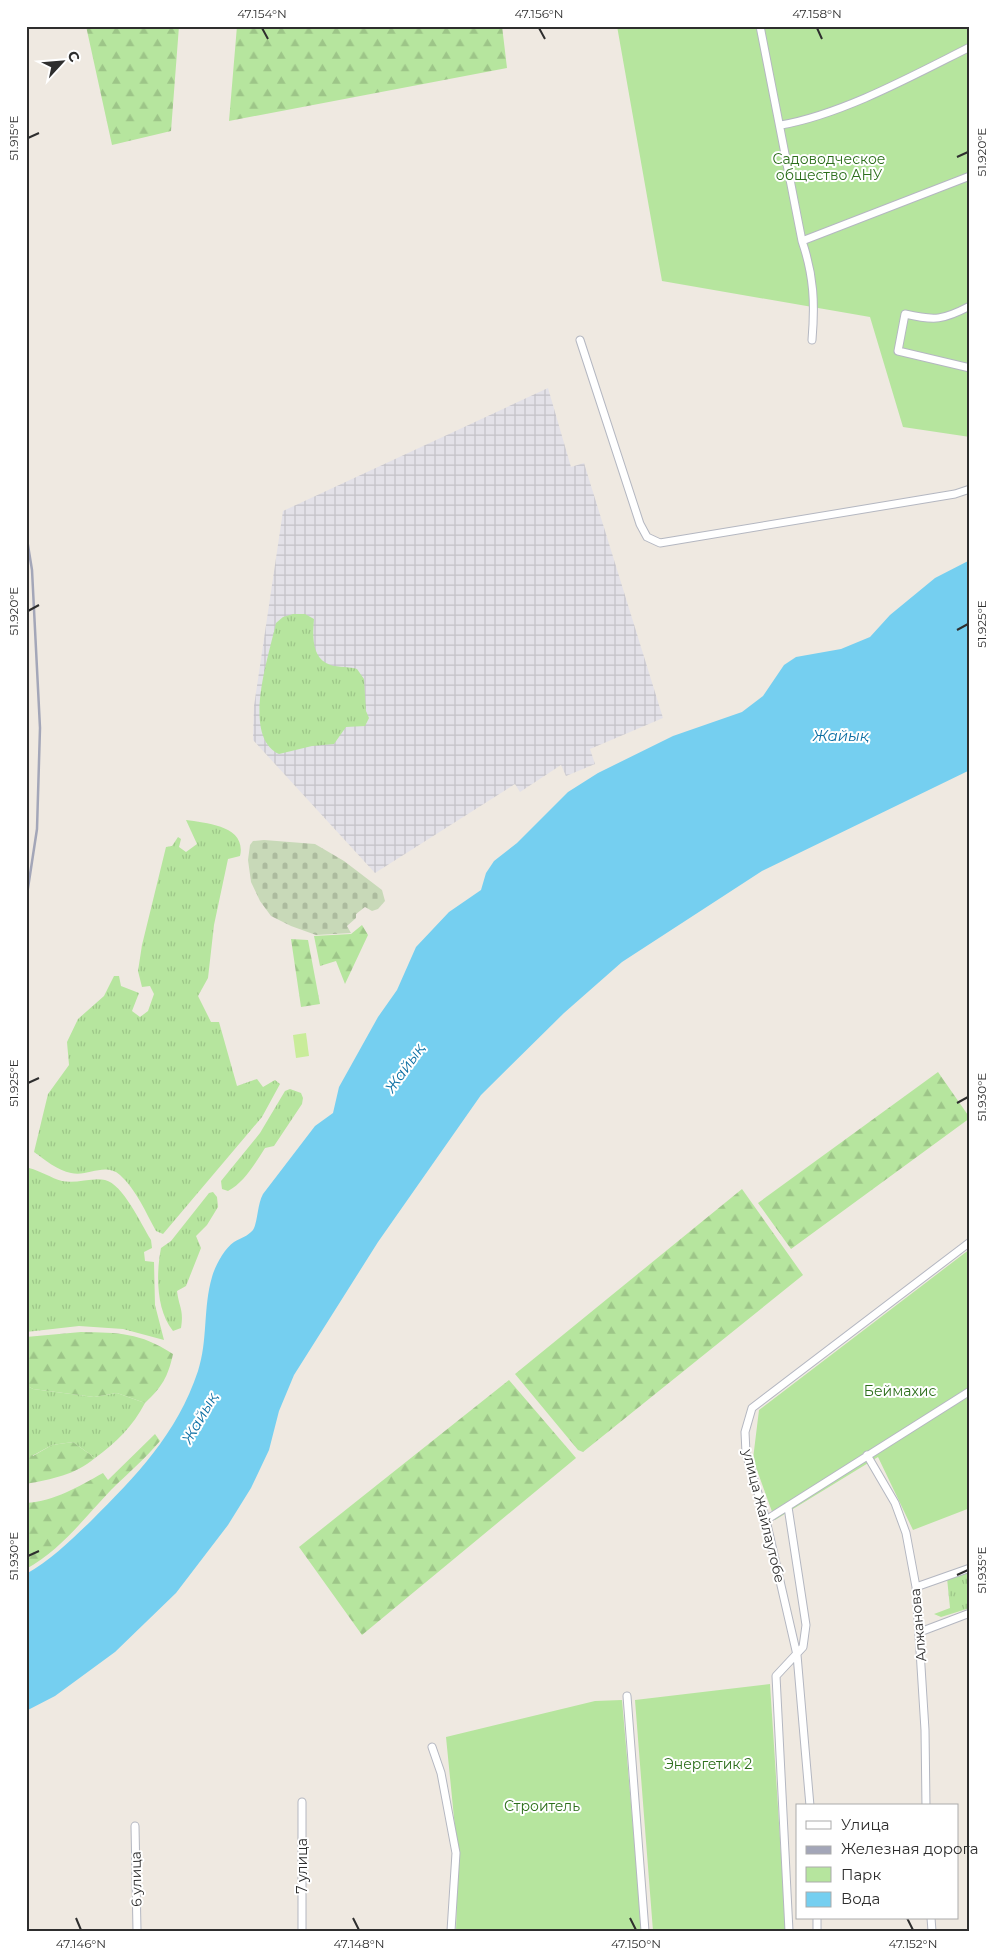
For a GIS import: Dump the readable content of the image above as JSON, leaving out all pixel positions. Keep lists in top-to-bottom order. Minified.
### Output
{"streets":{"street":["улица Жайлаутобе","Алжанова","7 улица","6 улица"]},"water":["Жайық"],"parks":["Садоводческое общество АНУ","Беймахис","Энергетик 2","Строитель"],"legend":["Улица","Железная дорога","Парк","Вода"],"north":"top right","coordinates":["47.154°N","47.156°N","47.158°N","51.915°E","51.920°E","51.925°E","51.930°E","51.935°E","47.146°N","47.148°N","47.150°N","47.152°N"]}
